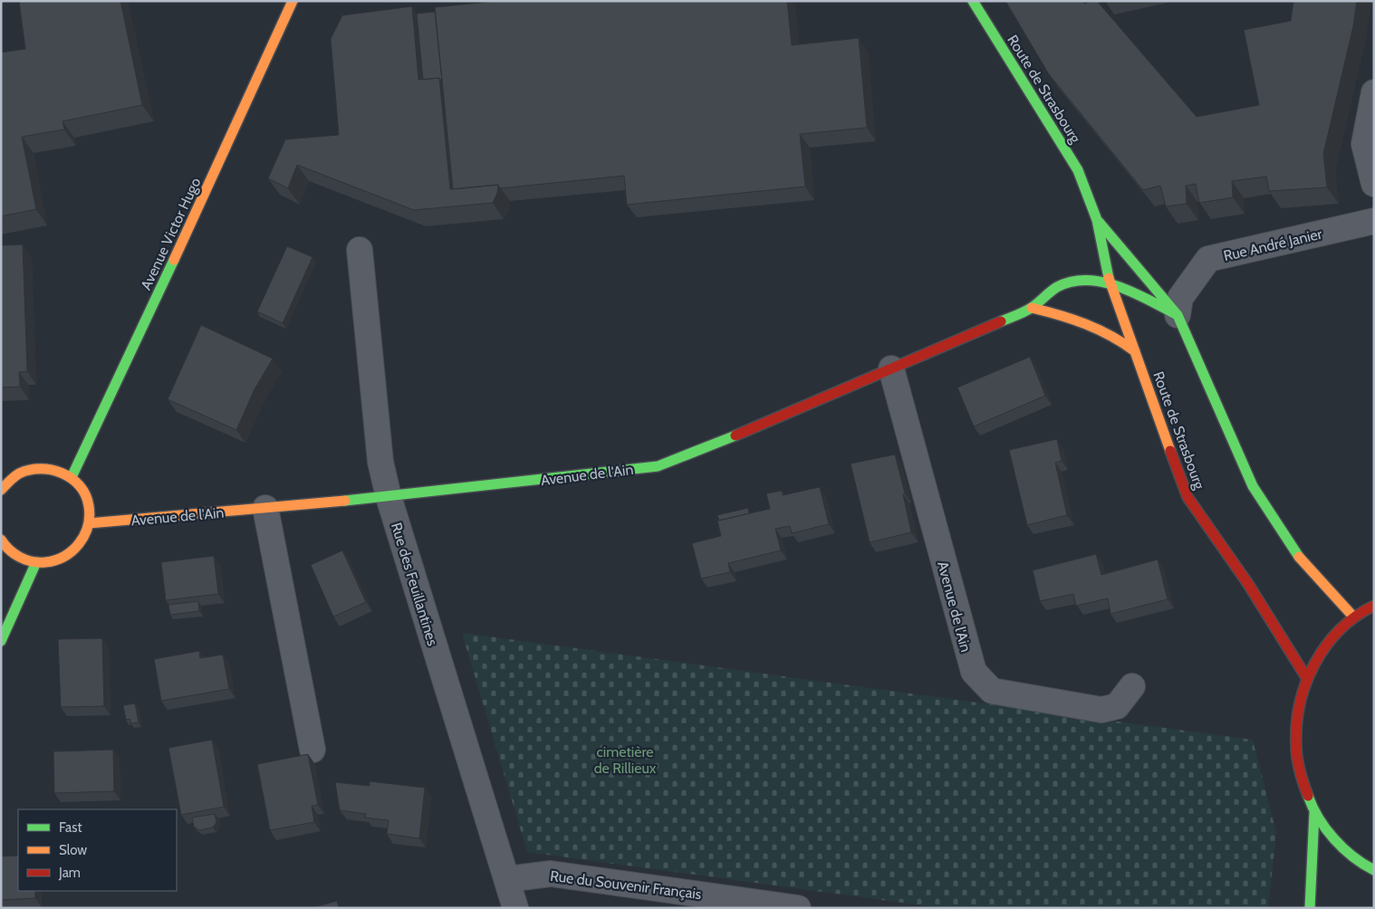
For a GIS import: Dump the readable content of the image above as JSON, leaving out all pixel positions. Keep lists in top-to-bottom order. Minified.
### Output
{"streets":{"street":["Route de Strasbourg","Avenue Victor Hugo","Rue André Janier","Avenue de l'Ain","Rue des Feuillantines","Rue du Souvenir Français"]},"crossings":[["Route de Strasbourg","Rue André Janier"],["Route de Strasbourg","Avenue de l'Ain"],["Rue André Janier","Avenue de l'Ain"],["Avenue de l'Ain","Rue des Feuillantines"],["Rue des Feuillantines","Rue du Souvenir Français"]],"parks":["cimetière de Rillieux"],"legend":["Fast","Slow","Jam"]}
